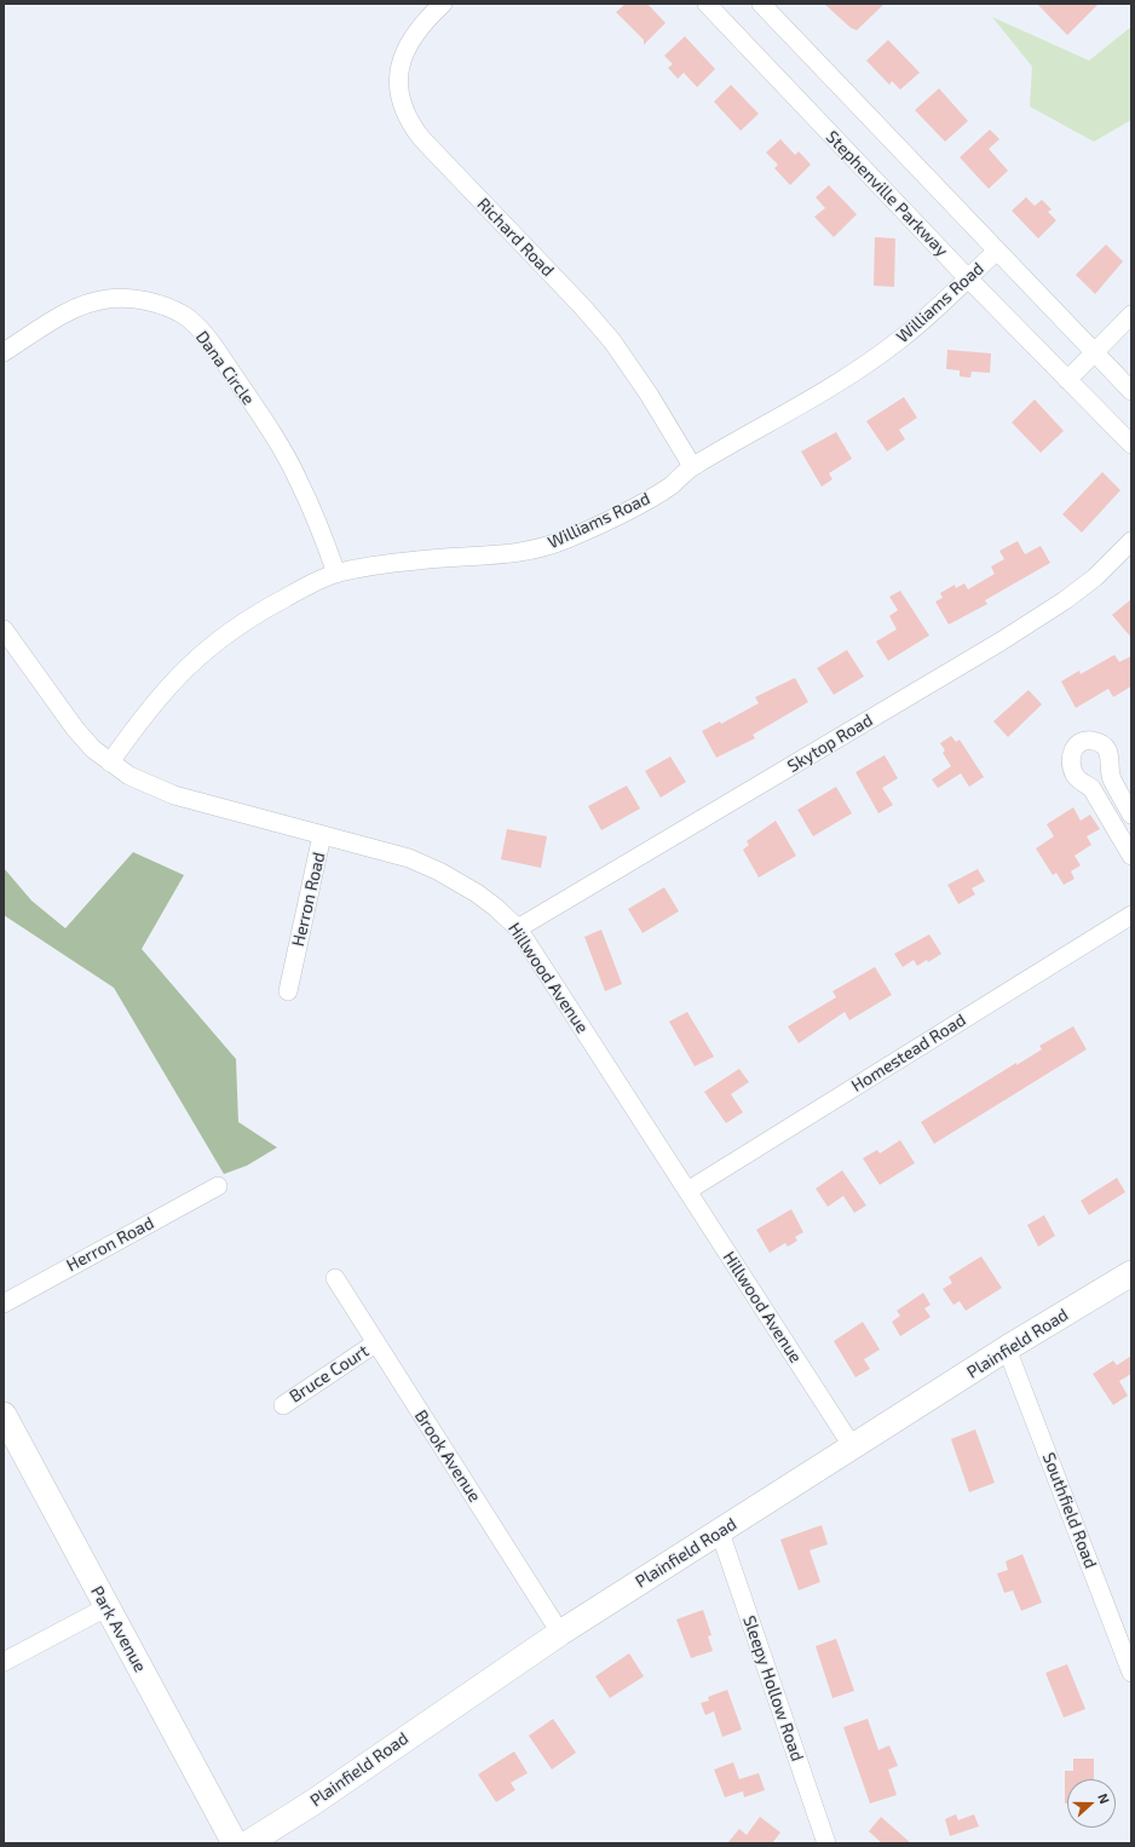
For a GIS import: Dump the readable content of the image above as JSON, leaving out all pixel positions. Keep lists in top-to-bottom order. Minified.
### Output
{"streets":{"street":["Stephenville Parkway","Richard Road","Williams Road","Dana Circle","Skytop Road","Herron Road","Hillwood Avenue","Homestead Road","Plainfield Road","Bruce Court","Brook Avenue","Southfield Road","Park Avenue","Sleepy Hollow Road"]},"crossings":[["Stephenville Parkway","Williams Road"],["Richard Road","Williams Road"],["Williams Road","Dana Circle"],["Williams Road","Hillwood Avenue"],["Skytop Road","Hillwood Avenue"],["Herron Road","Hillwood Avenue"],["Hillwood Avenue","Homestead Road"],["Hillwood Avenue","Plainfield Road"],["Plainfield Road","Brook Avenue"],["Plainfield Road","Southfield Road"],["Plainfield Road","Sleepy Hollow Road"],["Bruce Court","Brook Avenue"]],"north":"right"}
